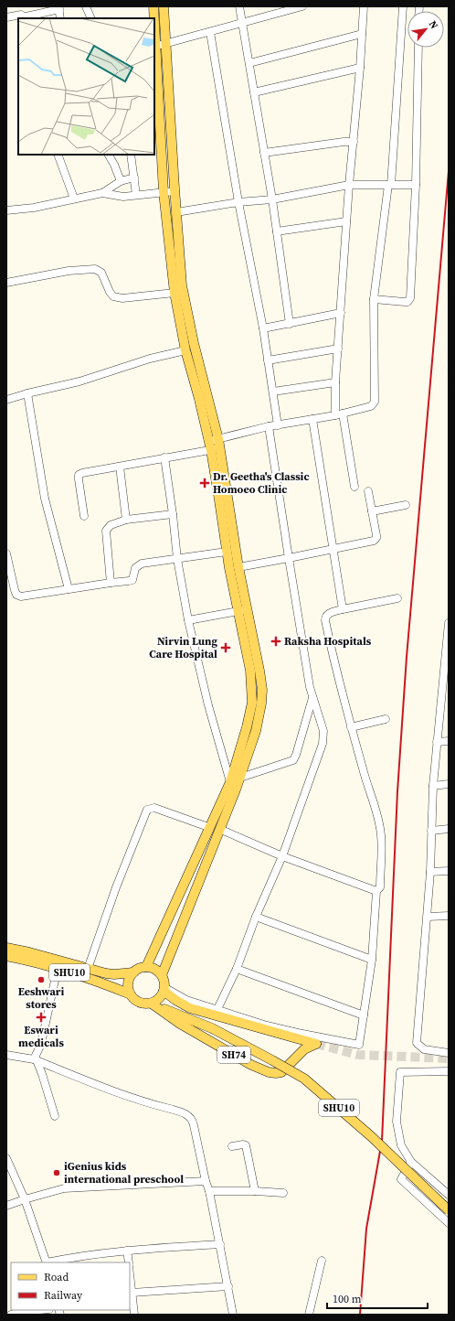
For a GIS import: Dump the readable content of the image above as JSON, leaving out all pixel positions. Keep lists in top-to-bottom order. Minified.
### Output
{"streets":{"main road":["SHU10","SH74"]},"crossings":[["SHU10","SH74"]],"places":{"health":["Dr. Geetha's Classic Homoeo Clinic","Raksha Hospitals","Nirvin Lung Care Hospital","Eswari medicals"],"other":["Eeshwari stores","iGenius kids international preschool"]},"legend":["Road","Railway"],"scale_bar":"100 m","north":"top right"}
